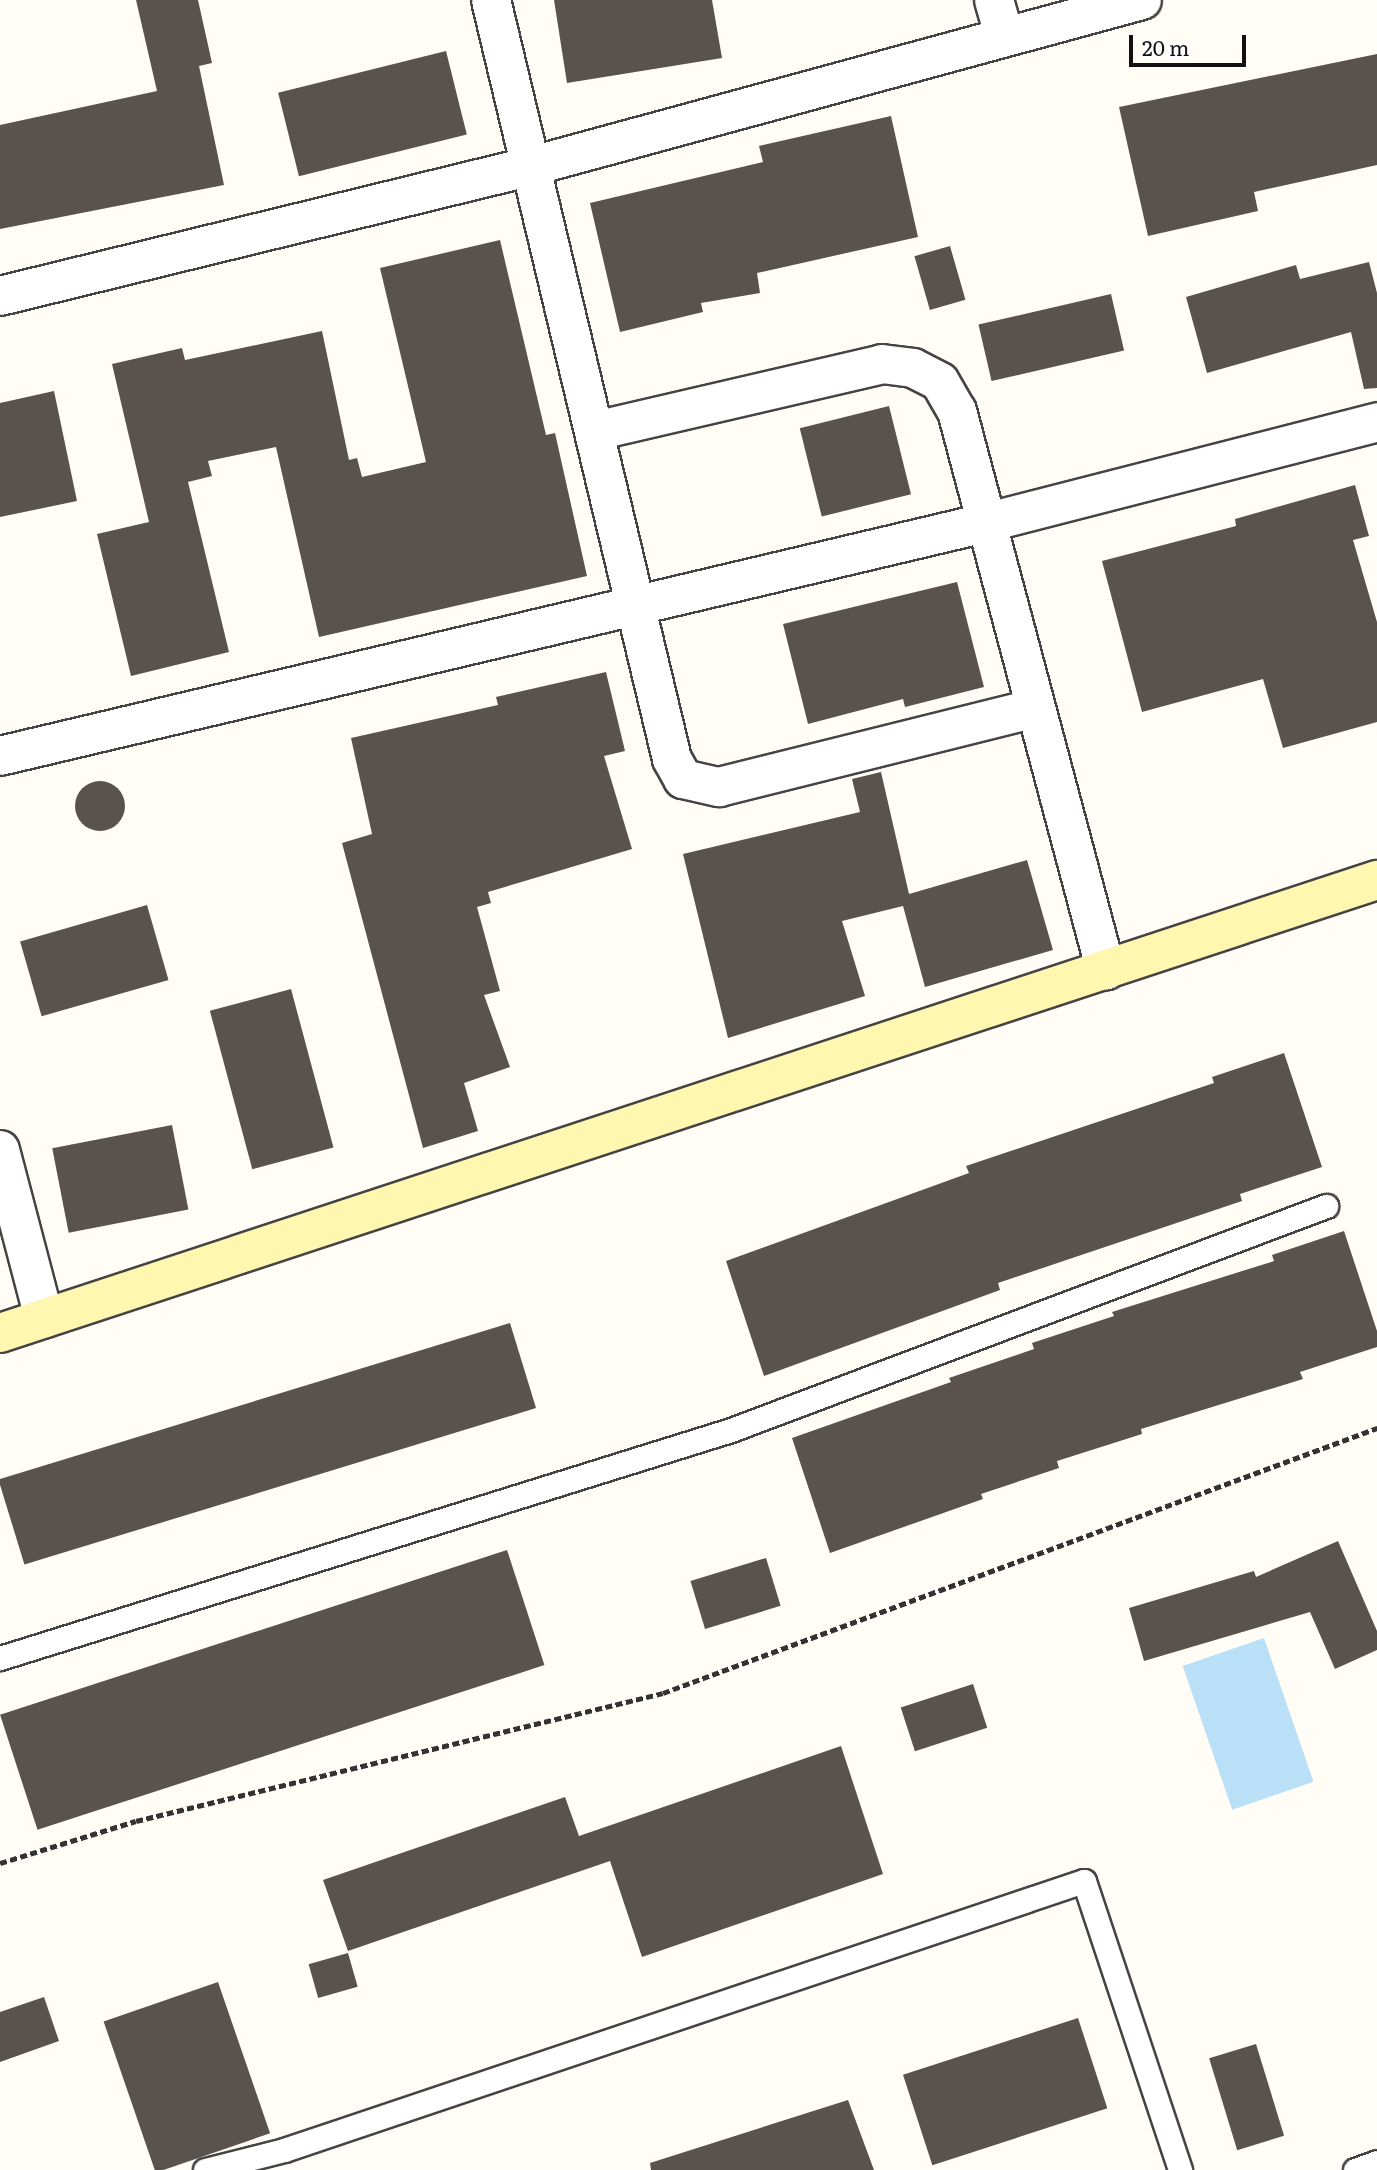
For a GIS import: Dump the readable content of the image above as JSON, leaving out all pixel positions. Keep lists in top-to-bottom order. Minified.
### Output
{"scale_bar":"20 m"}
